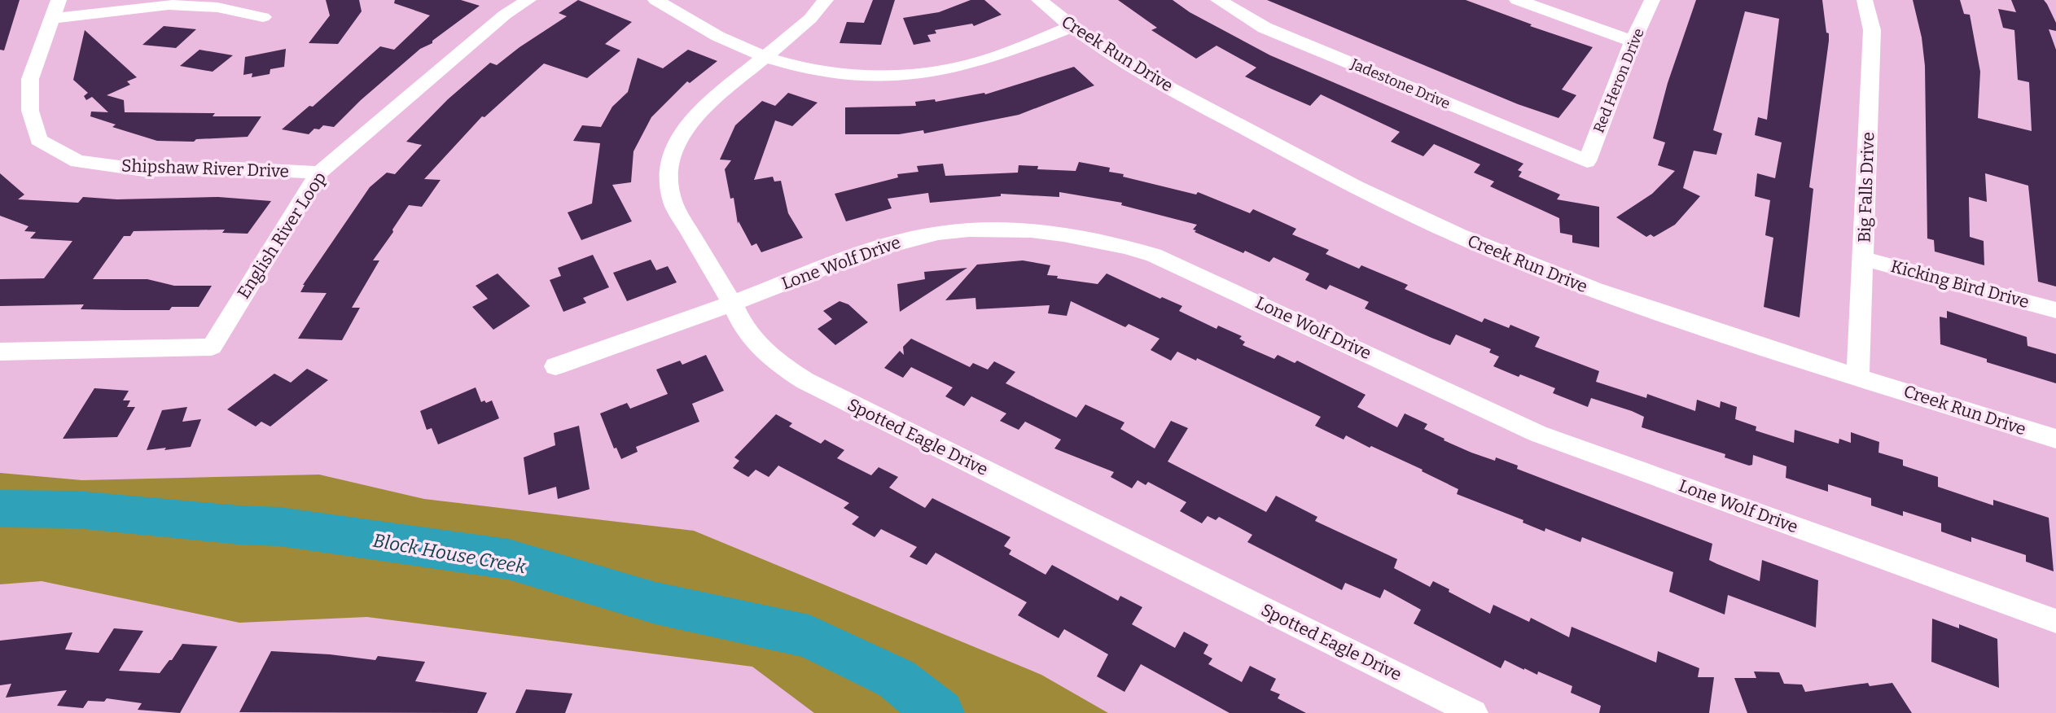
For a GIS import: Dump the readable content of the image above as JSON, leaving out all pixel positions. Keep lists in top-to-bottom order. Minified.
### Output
{"streets":{"street":["Creek Run Drive","Red Heron Drive","Jadestone Drive","Shipshaw River Drive","Big Falls Drive","English River Loop","Lone Wolf Drive","Kicking Bird Drive","Spotted Eagle Drive"]},"crossings":[["Creek Run Drive","Big Falls Drive"],["Red Heron Drive","Jadestone Drive"],["Shipshaw River Drive","English River Loop"],["Big Falls Drive","Kicking Bird Drive"],["Lone Wolf Drive","Spotted Eagle Drive"]],"water":["Block House Creek"]}
